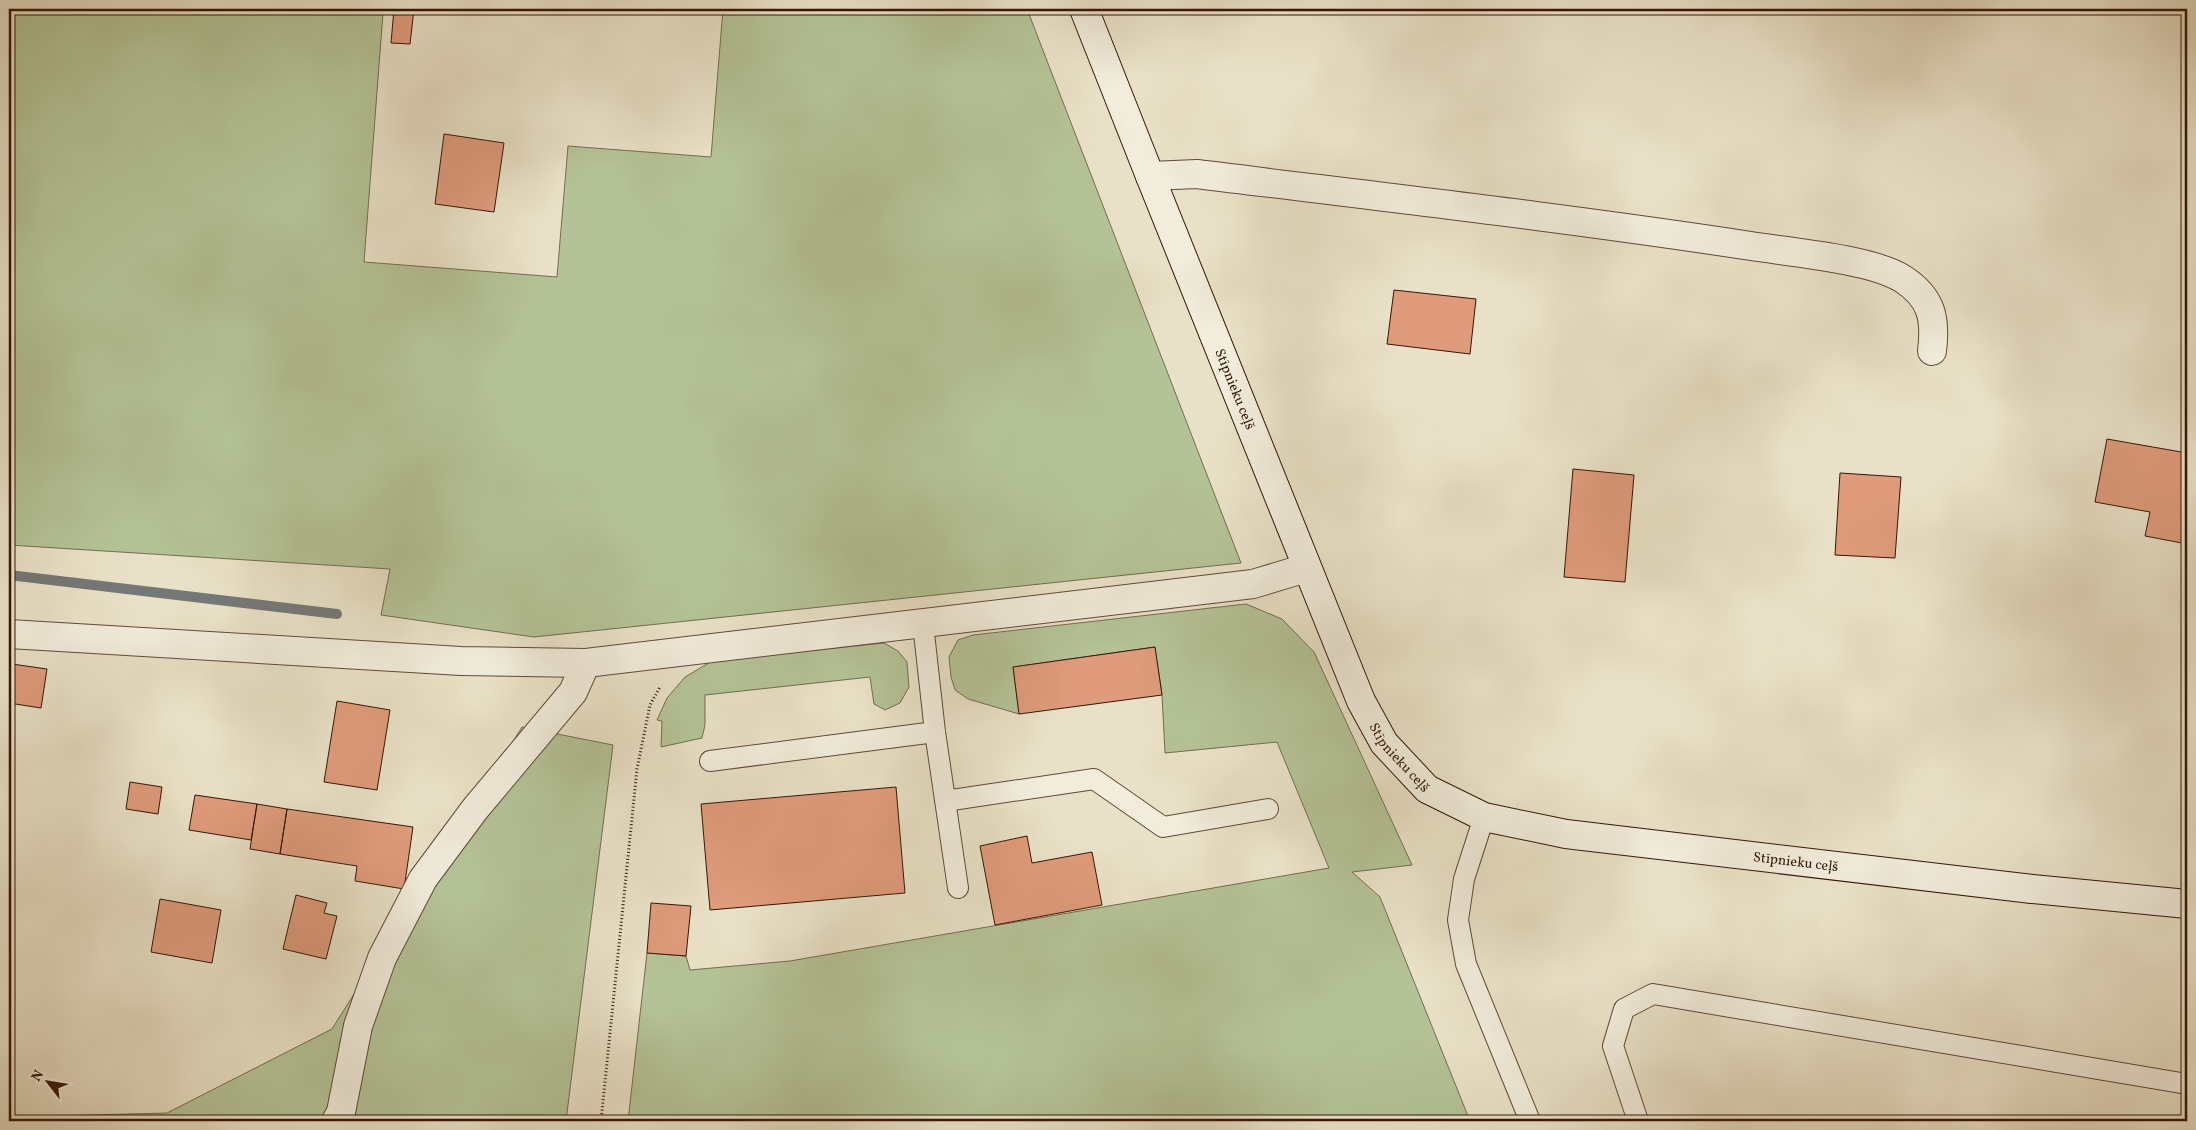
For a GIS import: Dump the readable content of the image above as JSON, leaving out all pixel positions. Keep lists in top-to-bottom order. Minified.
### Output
{"streets":{"street":["Stīpnieku ceļš"]},"north":"top left"}
